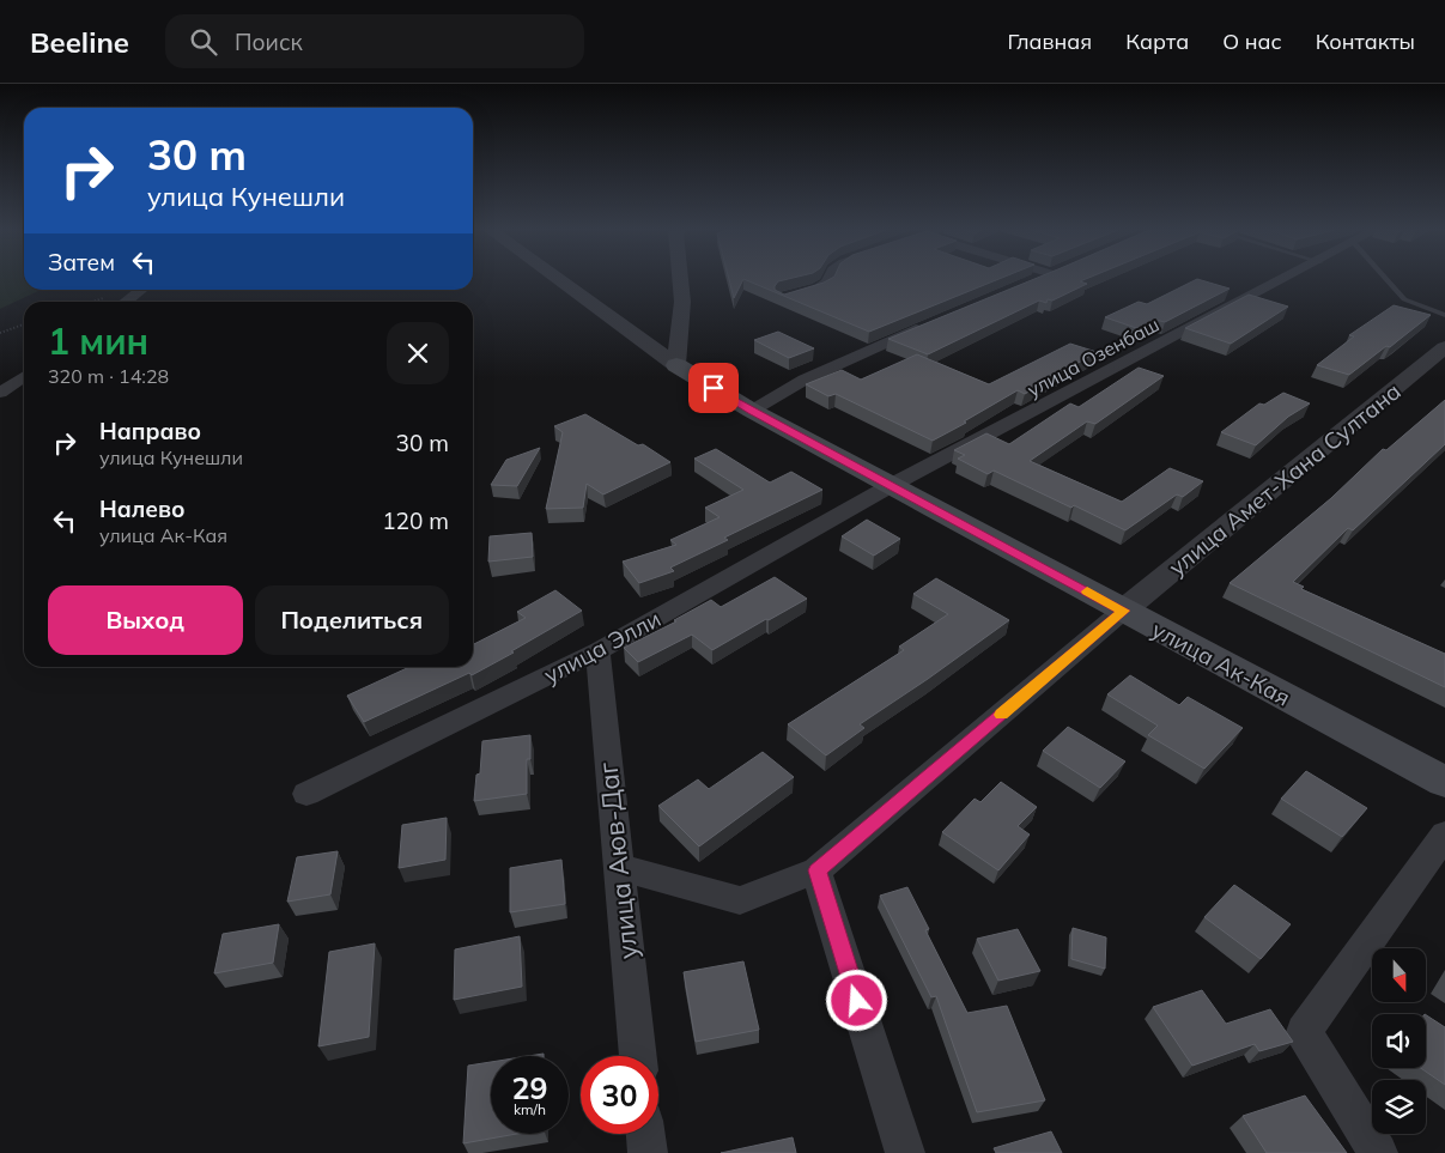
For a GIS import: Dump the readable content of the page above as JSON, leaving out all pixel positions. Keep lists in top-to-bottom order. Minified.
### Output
{"streets":{"main road":["улица Ак-Кая"],"street":["улица Озенбаш","улица Амет-Хана Султана","улица Элли","улица Аюв-Даг"]},"crossings":[["улица Озенбаш","улица Элли"],["улица Озенбаш","улица Ак-Кая"],["улица Амет-Хана Султана","улица Ак-Кая"],["улица Элли","улица Ак-Кая"],["улица Элли","улица Аюв-Даг"]],"north":"bottom","page":{"header":"Beeline","search":"Поиск","nav":["Главная","Карта","О нас","Контакты"],"turn":["30 m","улица Кунешли"],"then":"Затем","heading":["1 мин","320 m · 14:28"],"list":[{"name":"Направо","note":"улица Кунешли","value":"30 m"},{"name":"Налево","note":"улица Ак-Кая","value":"120 m"}],"buttons":["Выход","Поделиться"],"speed":"29 km/h","limit":"30"}}
